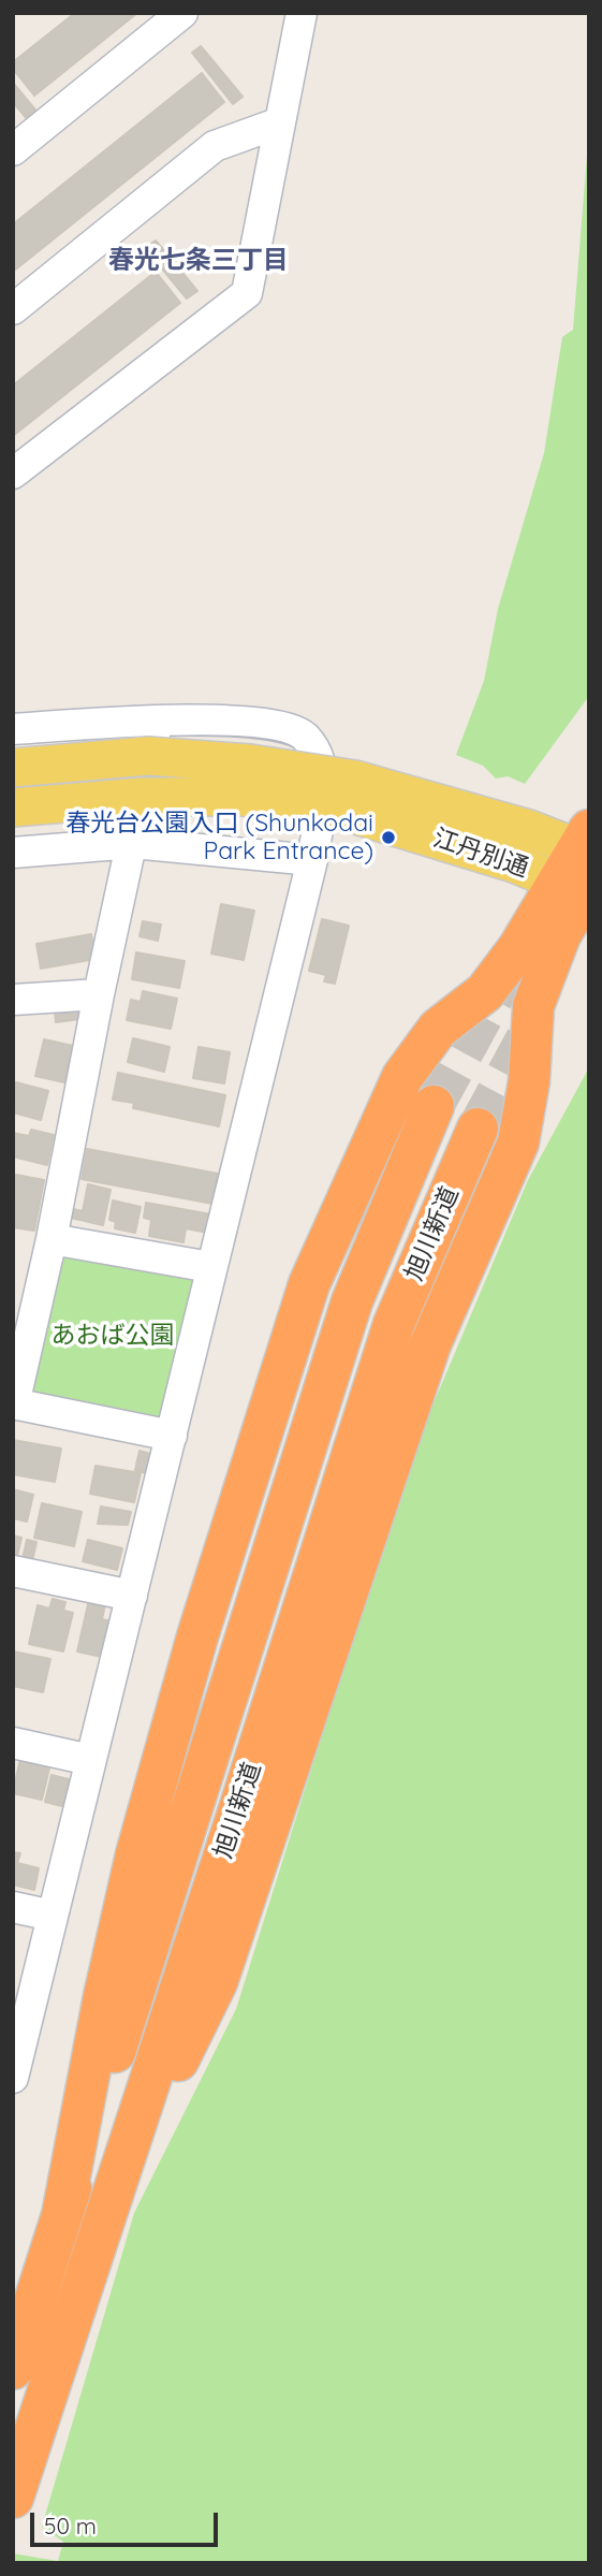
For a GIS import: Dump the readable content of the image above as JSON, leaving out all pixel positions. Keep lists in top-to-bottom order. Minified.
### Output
{"streets":{"highway":["旭川新道"],"main road":["江丹別通"]},"districts":["春光七条三丁目"],"parks":["あおば公園"],"places":["春光台公園入口 (Shunkodai Park Entrance)"],"scale_bar":"50 m"}
